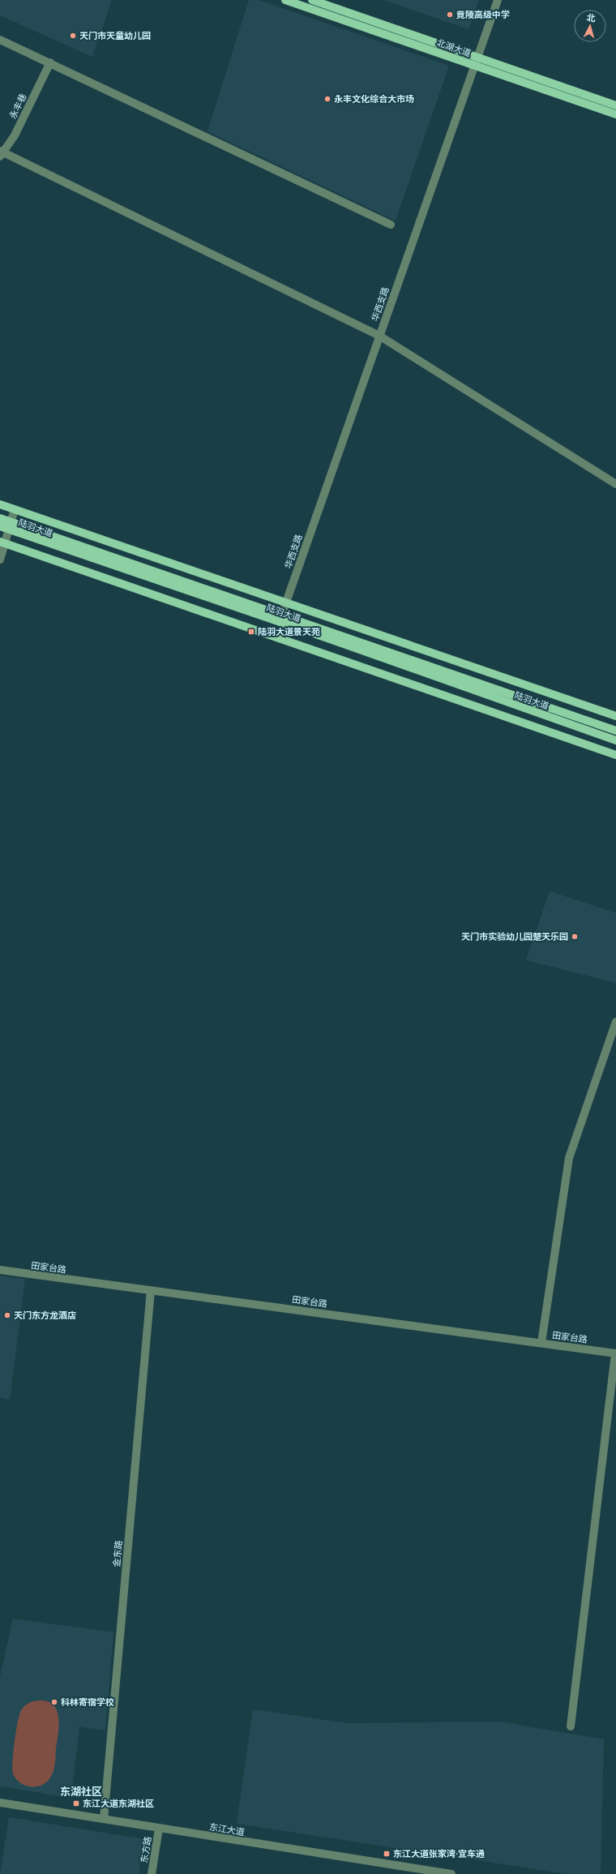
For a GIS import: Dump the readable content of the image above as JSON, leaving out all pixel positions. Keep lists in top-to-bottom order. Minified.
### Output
{"streets":{"main road":["北湖大道","陆羽大道"],"street":["永丰巷","华西支路","田家台路","金东路","东江大道","东方路"]},"crossings":[["北湖大道","华西支路"],["华西支路","陆羽大道"],["田家台路","金东路"],["金东路","东江大道"],["东江大道","东方路"]],"districts":["东湖社区"],"places":{"other":["竟陵高级中学","天门市天童幼儿园","永丰文化综合大市场","天门市实验幼儿园楚天乐园","天门东方龙酒店","科林寄宿学校"],"transit":["陆羽大道景天苑","东江大道东湖社区","东江大道张家湾·宜车通"]},"north":"top"}
